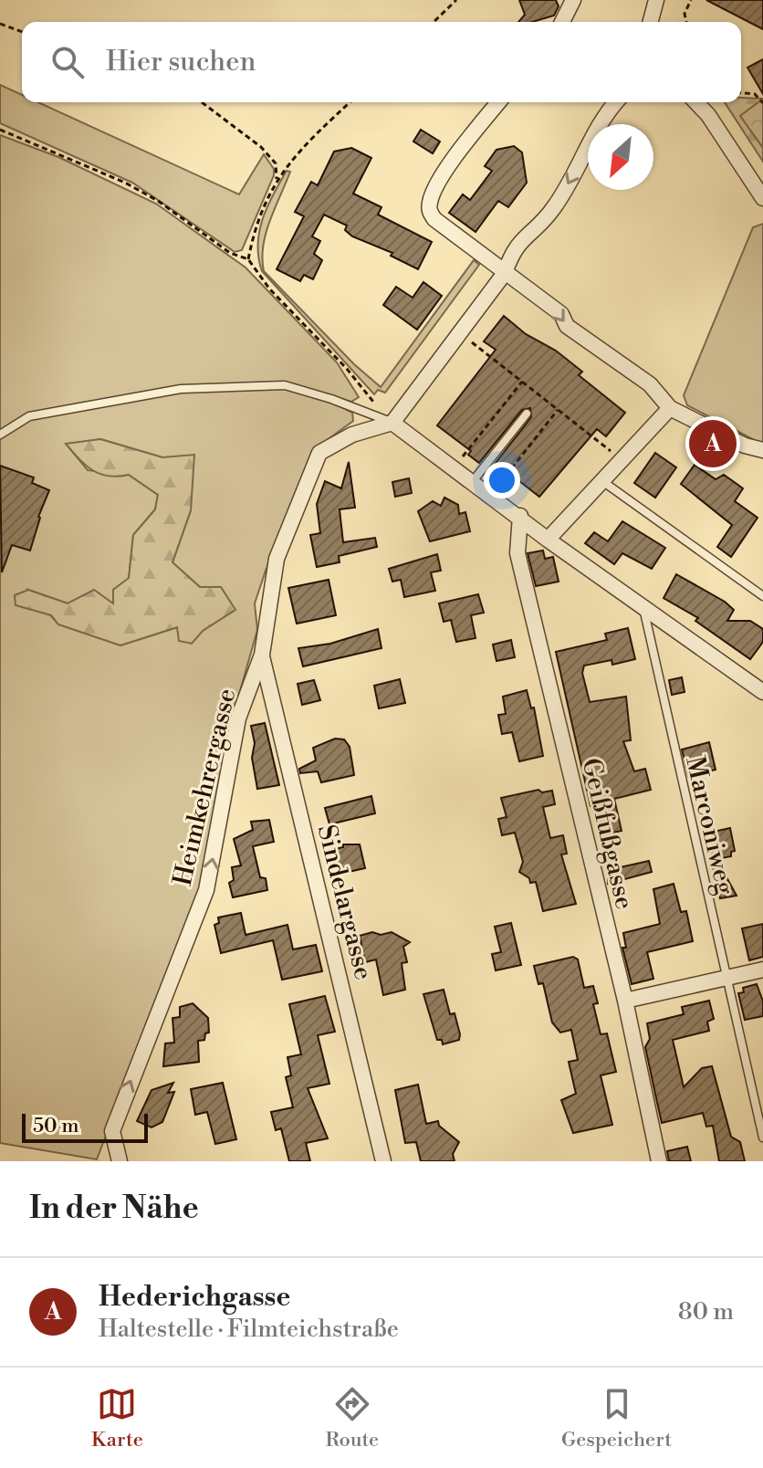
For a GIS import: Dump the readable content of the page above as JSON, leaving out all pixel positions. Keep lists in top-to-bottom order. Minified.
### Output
{"streets":{"street":["Heimkehrergasse","Geißfußgasse","Sindelargasse"],"lane":["Marconiweg"]},"crossings":[["Heimkehrergasse","Sindelargasse"]],"one_way":["Heimkehrergasse"],"scale_bar":"50 m","north":"bottom left","page":{"search":"Hier suchen","pins":"A","scale":"50 m","heading":"In der Nähe","list":[{"mark":"A","name":"Hederichgasse","note":"Haltestelle · Filmteichstraße","value":"80 m"}],"nav":["Karte","Route","Gespeichert"]}}
